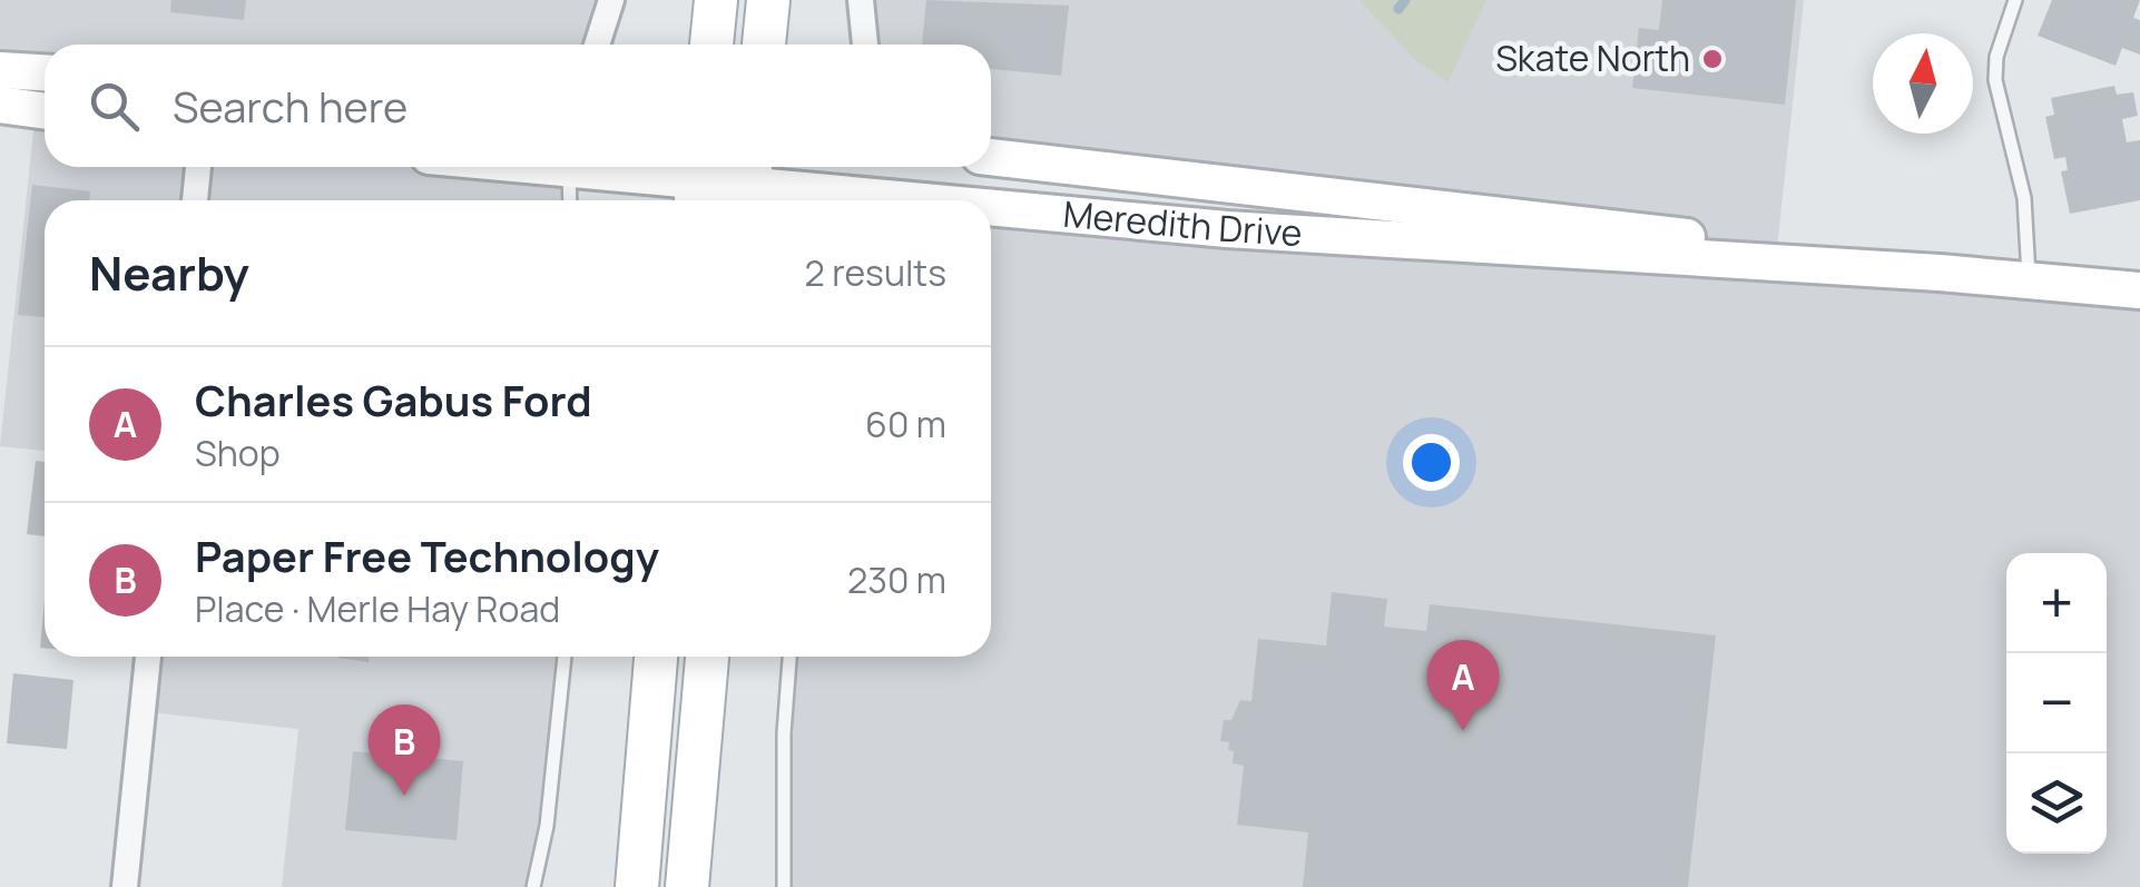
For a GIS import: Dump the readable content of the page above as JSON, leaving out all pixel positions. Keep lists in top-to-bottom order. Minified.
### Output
{"streets":{"main road":["Meredith Drive"]},"places":["Skate North"],"north":"top","page":{"search":"Search here","heading":["Nearby","2 results"],"list":[{"mark":"A","name":"Charles Gabus Ford","note":"Shop","value":"60 m"},{"mark":"B","name":"Paper Free Technology","note":"Place · Merle Hay Road","value":"230 m"}],"map_buttons":["+","−"],"pins":["A","B"]}}
